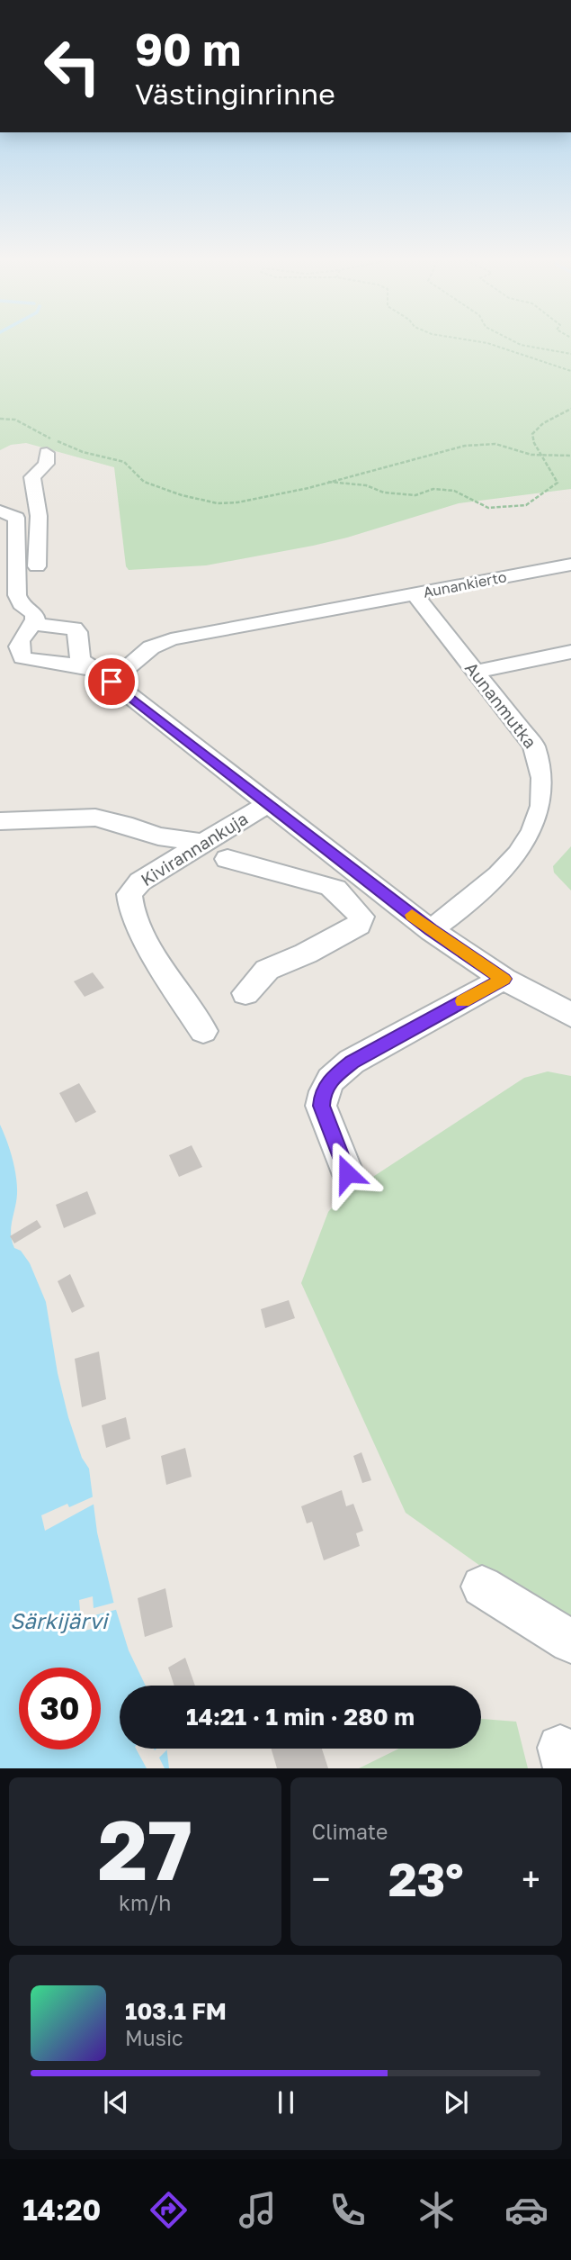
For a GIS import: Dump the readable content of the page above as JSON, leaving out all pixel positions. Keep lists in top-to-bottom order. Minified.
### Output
{"streets":{"street":["Aunankierto","Aunanmutka","Kivirannankuja"]},"crossings":[["Aunankierto","Aunanmutka"]],"water":["Särkijärvi"],"page":{"turn":["90 m","Västinginrinne"],"limit":"30","trip":"14:21 · 1 min · 280 m","tile":[["27","km/h"],"Climate"],"heat":["−","23°","+"],"song":["103.1 FM","Music"],"tabs":"14:20"}}
